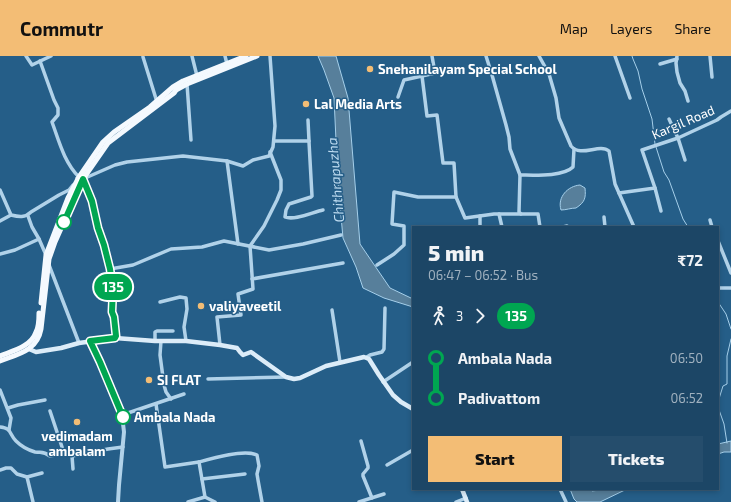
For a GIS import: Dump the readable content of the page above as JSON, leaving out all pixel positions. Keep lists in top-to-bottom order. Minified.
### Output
{"streets":{"street":["Kargil Road"]},"water":["Chithrapuzha"],"places":["Snehanilayam Special School","Lal Media Arts","valiyaveetil","SI FLAT","Ambala Nada","vedimadam ambalam"],"lines":["bus line 135"],"page":{"header":"Commutr","nav":["Map","Layers","Share"],"on_map":"135","heading":["5 min","06:47 – 06:52 · Bus","₹72"],"legs":["3","135"],"list":[{"name":"Ambala Nada","value":"06:50"},{"name":"Padivattom","value":"06:52"}],"buttons":["Start","Tickets"]}}
